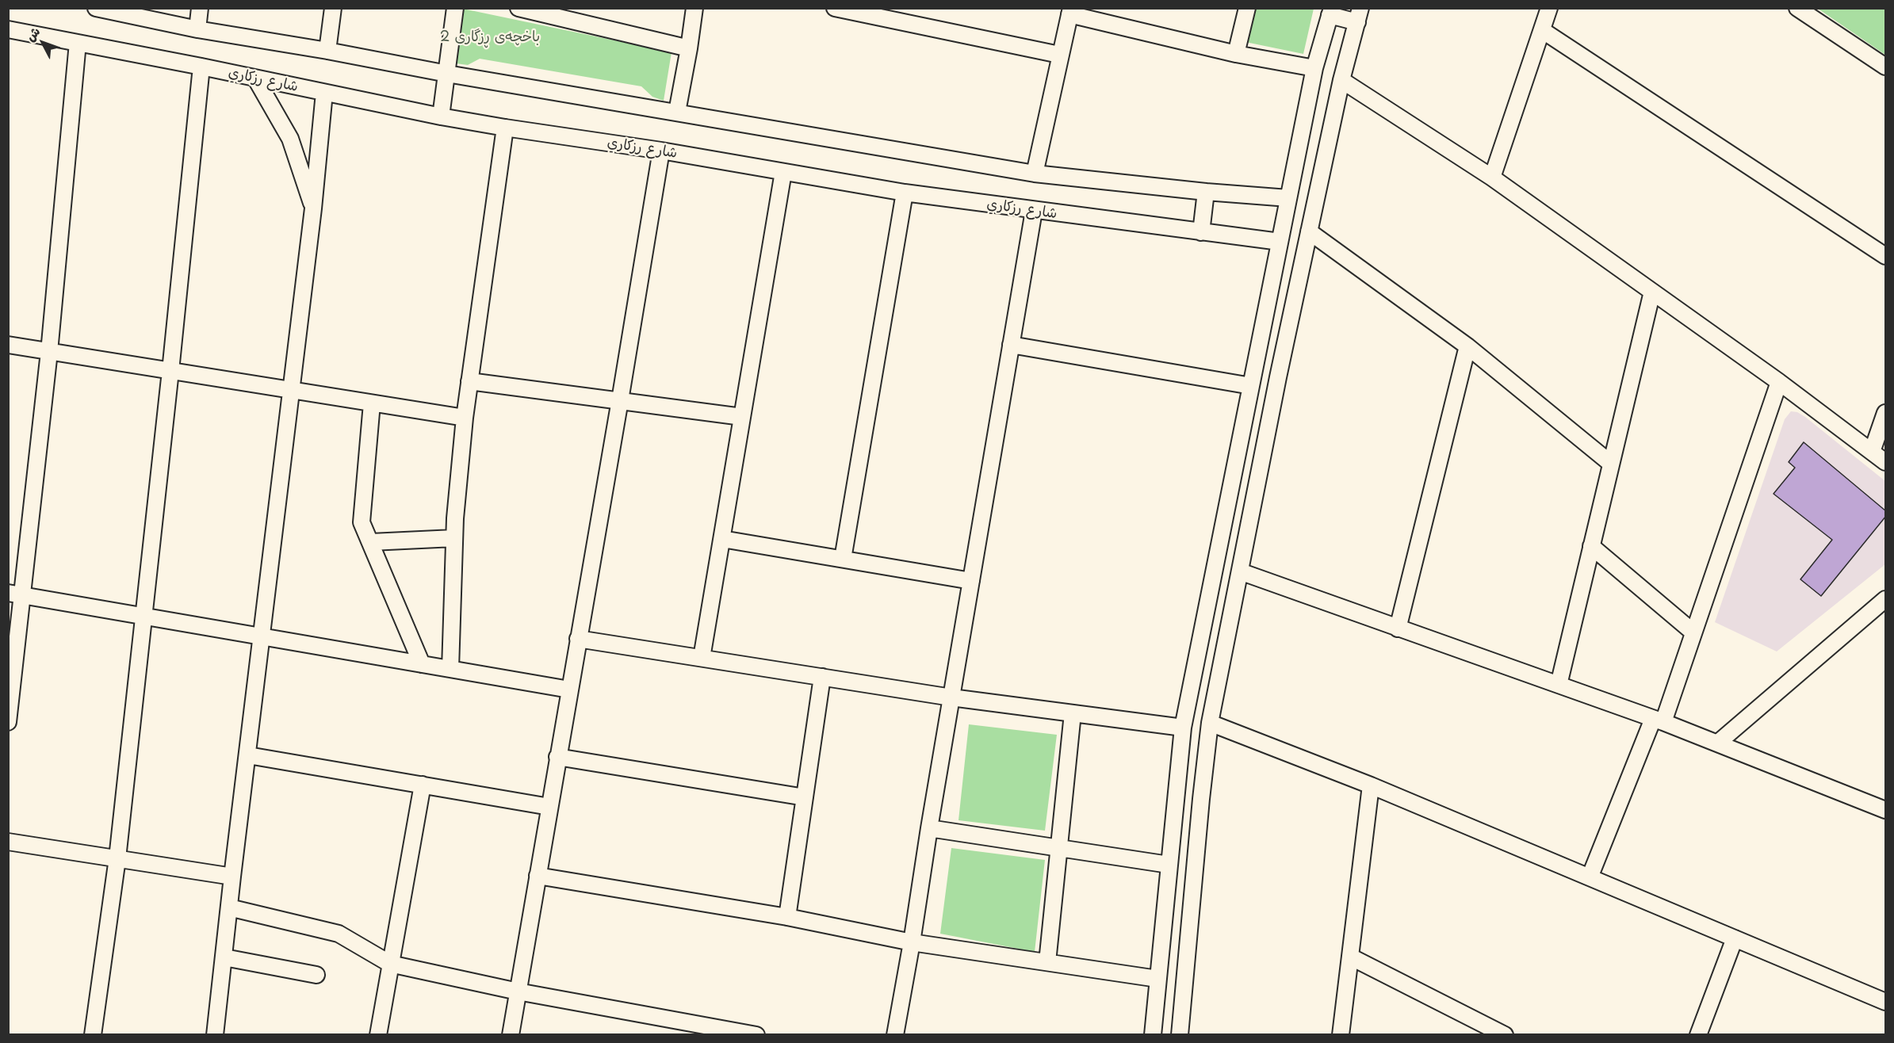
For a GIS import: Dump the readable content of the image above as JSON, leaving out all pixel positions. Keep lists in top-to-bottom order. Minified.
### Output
{"streets":{"street":["شارع رزكاري"]},"parks":["باخچەی ڕزگاری 2"],"north":"top left"}
